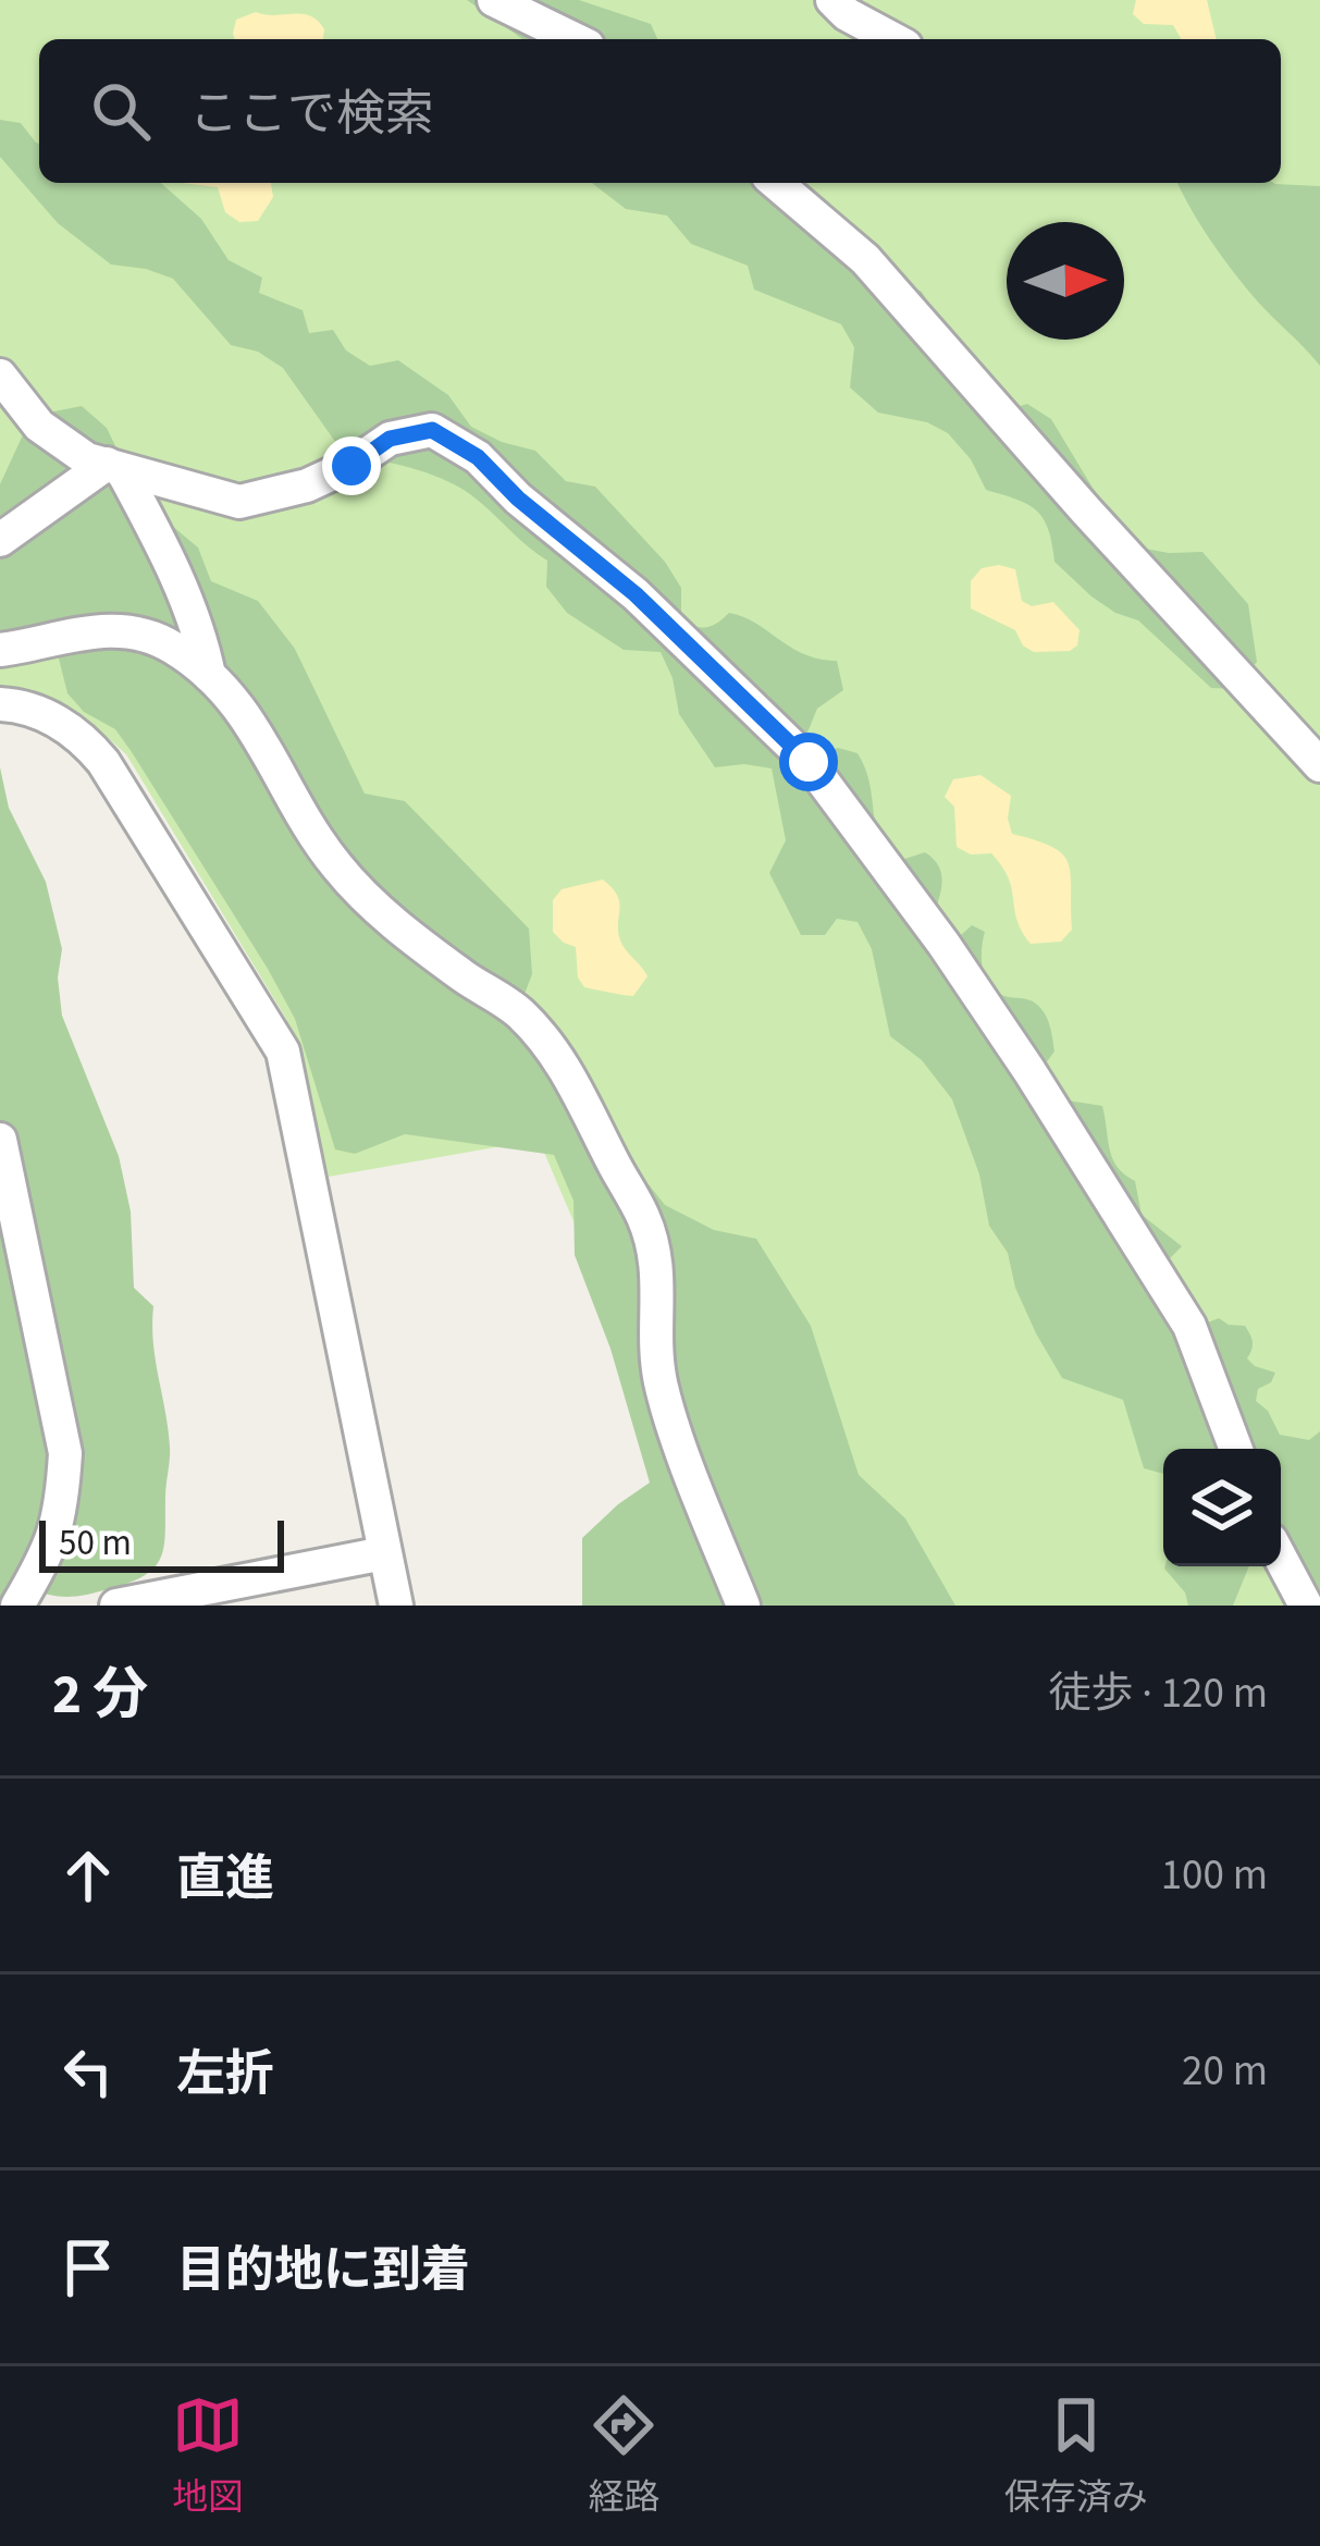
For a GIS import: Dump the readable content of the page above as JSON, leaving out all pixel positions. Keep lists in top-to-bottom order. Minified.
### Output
{"scale_bar":"50 m","north":"right","page":{"search":"ここで検索","scale":"50 m","heading":["2 分","徒歩 · 120 m"],"list":[["直進","100 m"],["左折","20 m"],"目的地に到着"],"nav":["地図","経路","保存済み"]}}
